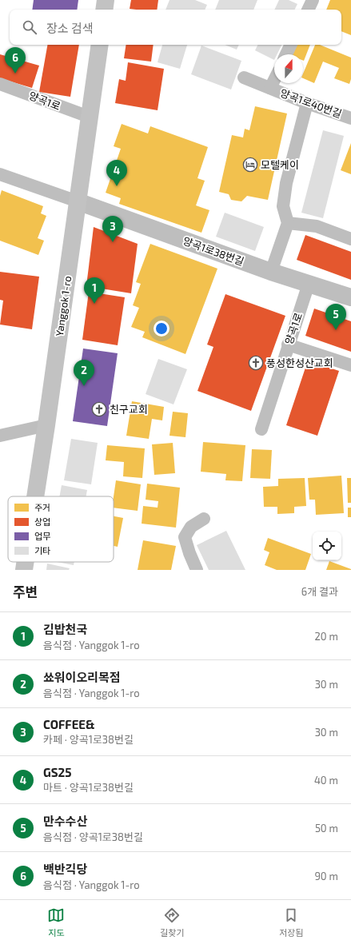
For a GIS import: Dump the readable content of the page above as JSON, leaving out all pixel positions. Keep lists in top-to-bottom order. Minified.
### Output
{"streets":{"street":["양곡1로38번길","Yanggok 1-ro"],"lane":["양곡1로","양곡1로40번길"]},"crossings":[["양곡1로","양곡1로38번길"],["양곡1로","Yanggok 1-ro"],["양곡1로38번길","Yanggok 1-ro"]],"places":{"hotel":["모텔케이"],"church":["풍성한성산교회","친구교회"]},"legend":["주거","상업","업무","기타"],"north":"top","page":{"search":"장소 검색","pins":["6","4","3","1","5","2"],"heading":["주변","6개 결과"],"list":[{"mark":"1","name":"김밥천국","note":"음식점 · Yanggok 1-ro","value":"20 m"},{"mark":"2","name":"쑈워이오리목점","note":"음식점 · Yanggok 1-ro","value":"30 m"},{"mark":"3","name":"COFFEE&","note":"카페 · 양곡1로38번길","value":"30 m"},{"mark":"4","name":"GS25","note":"마트 · 양곡1로38번길","value":"40 m"},{"mark":"5","name":"만수수산","note":"음식점 · 양곡1로38번길","value":"50 m"},{"mark":"6","name":"백반긱당","note":"음식점 · Yanggok 1-ro","value":"90 m"}],"nav":["지도","길찾기","저장됨"]}}
